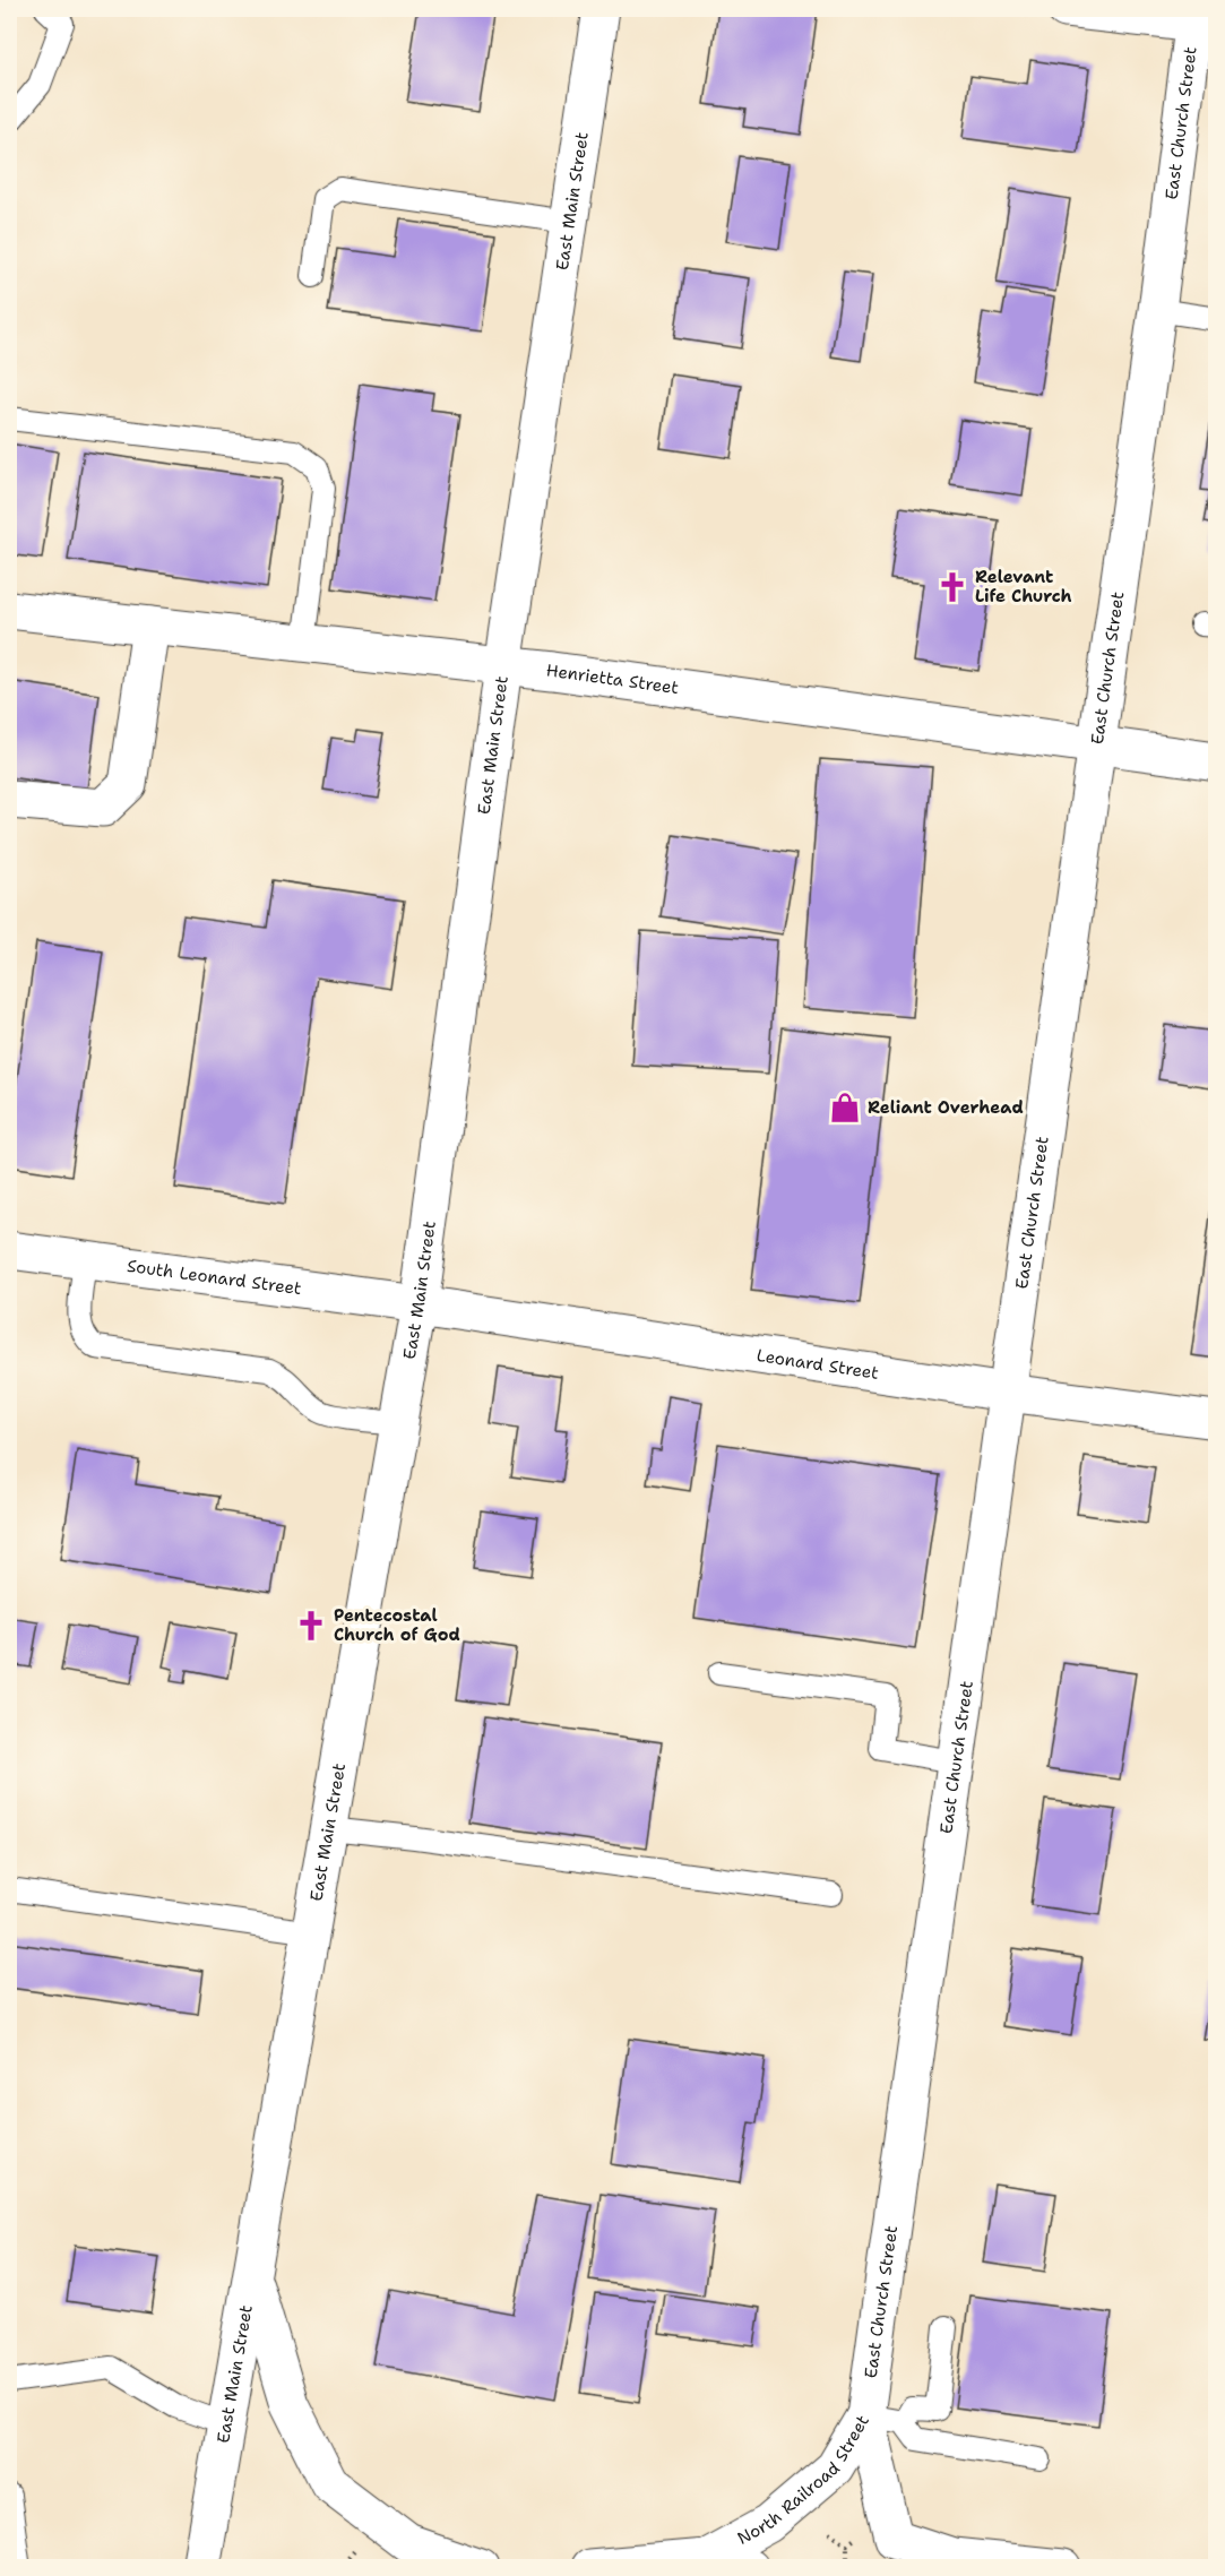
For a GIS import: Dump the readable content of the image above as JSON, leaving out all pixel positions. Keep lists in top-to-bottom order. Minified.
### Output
{"streets":{"main road":["East Church Street","East Main Street","Henrietta Street","South Leonard Street","Leonard Street","North Railroad Street"]},"crossings":[["East Church Street","Henrietta Street"],["East Church Street","Leonard Street"],["East Church Street","North Railroad Street"],["East Main Street","Henrietta Street"],["East Main Street","South Leonard Street"],["East Main Street","Leonard Street"],["South Leonard Street","Leonard Street"]],"places":{"church":["Relevant Life Church","Pentecostal Church of God"],"shop":["Reliant Overhead"]}}
